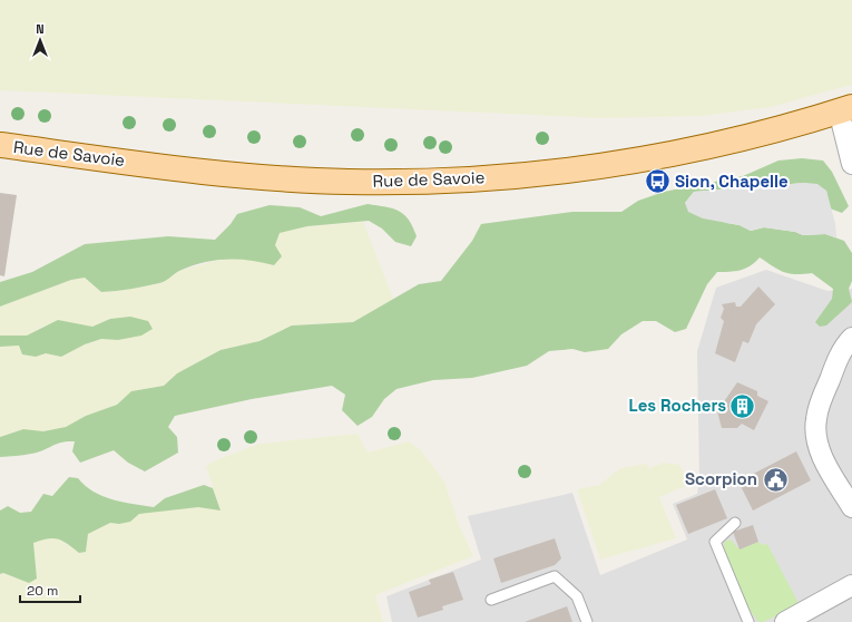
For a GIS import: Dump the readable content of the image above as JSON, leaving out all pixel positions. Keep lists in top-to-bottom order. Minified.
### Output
{"streets":{"main road":["Rue de Savoie"]},"places":{"bus stop":["Sion, Chapelle"],"building":["Les Rochers"],"public building":["Scorpion"]},"scale_bar":"20 m","north":"top"}
